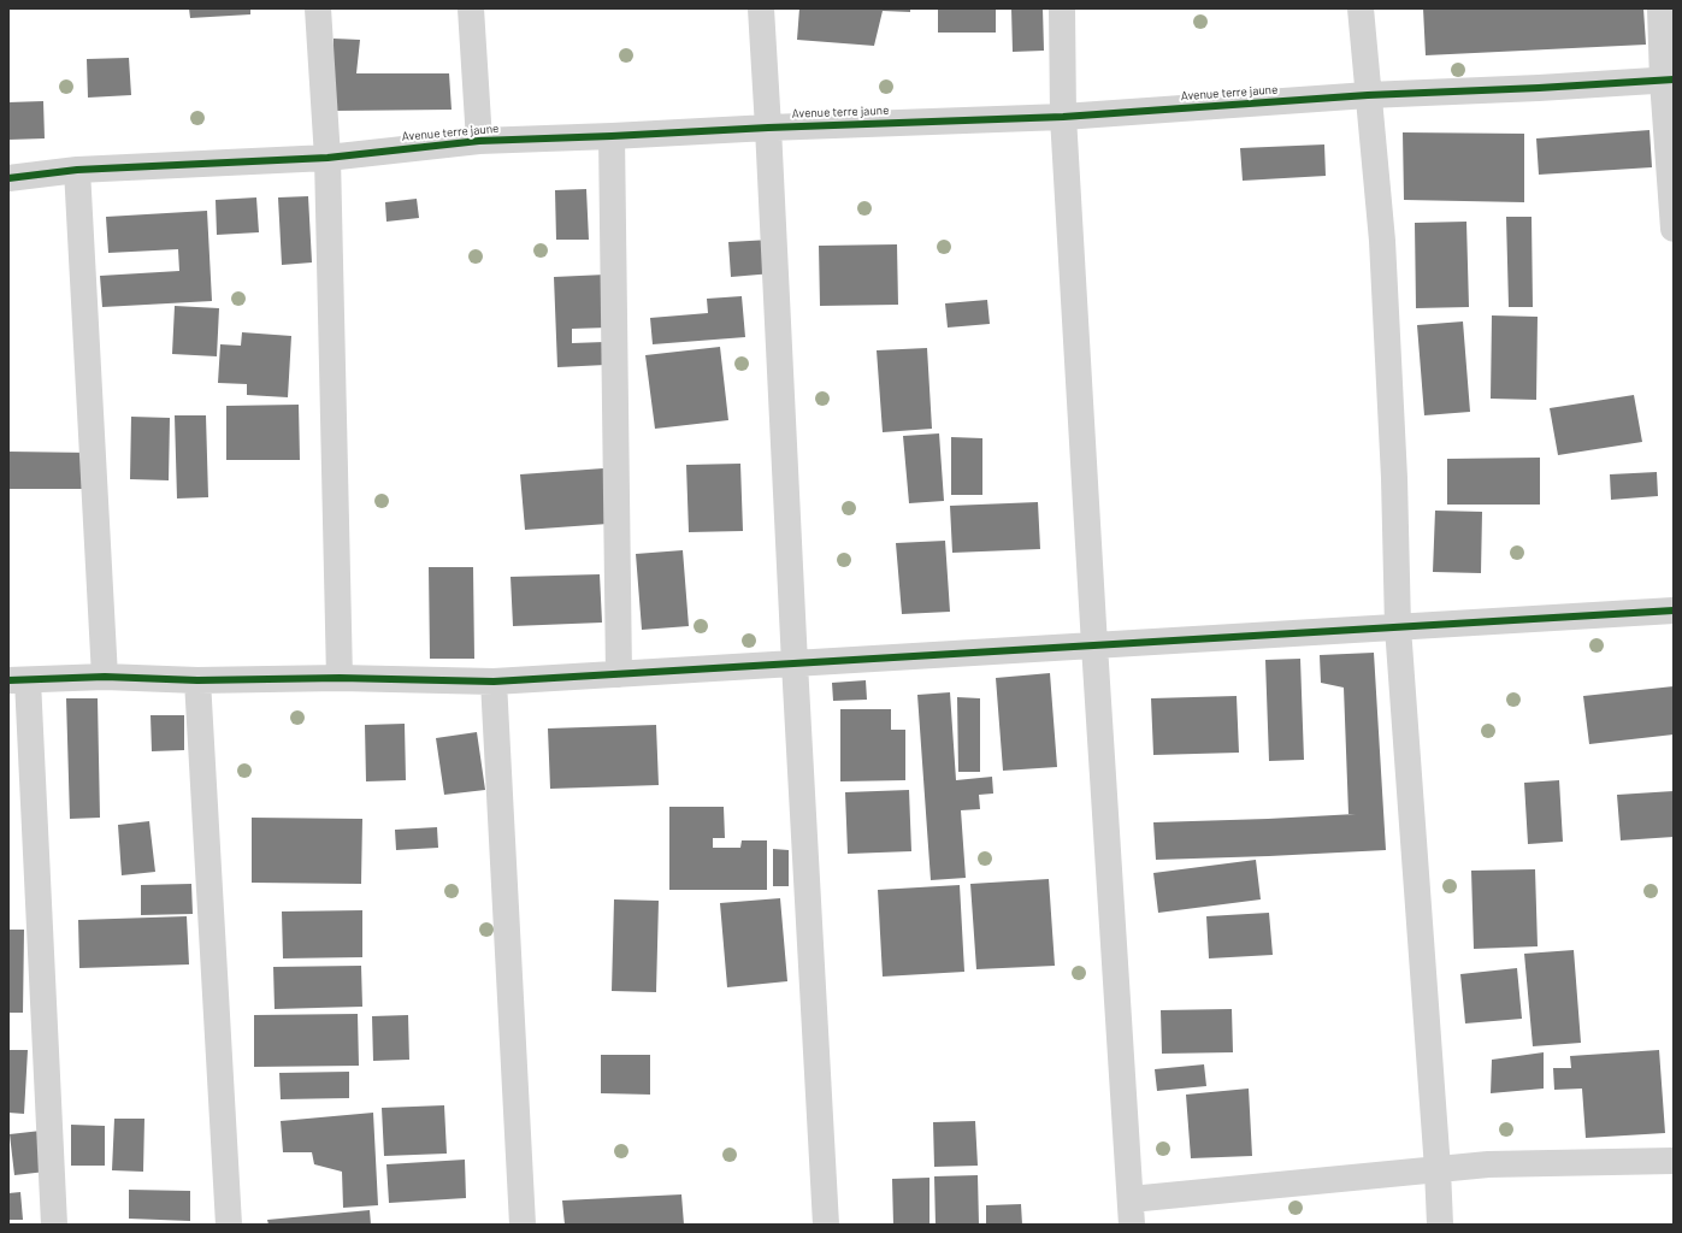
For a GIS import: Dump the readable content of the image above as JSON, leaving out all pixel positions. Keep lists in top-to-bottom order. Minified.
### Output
{"streets":{"street":["Avenue terre jaune"]}}
